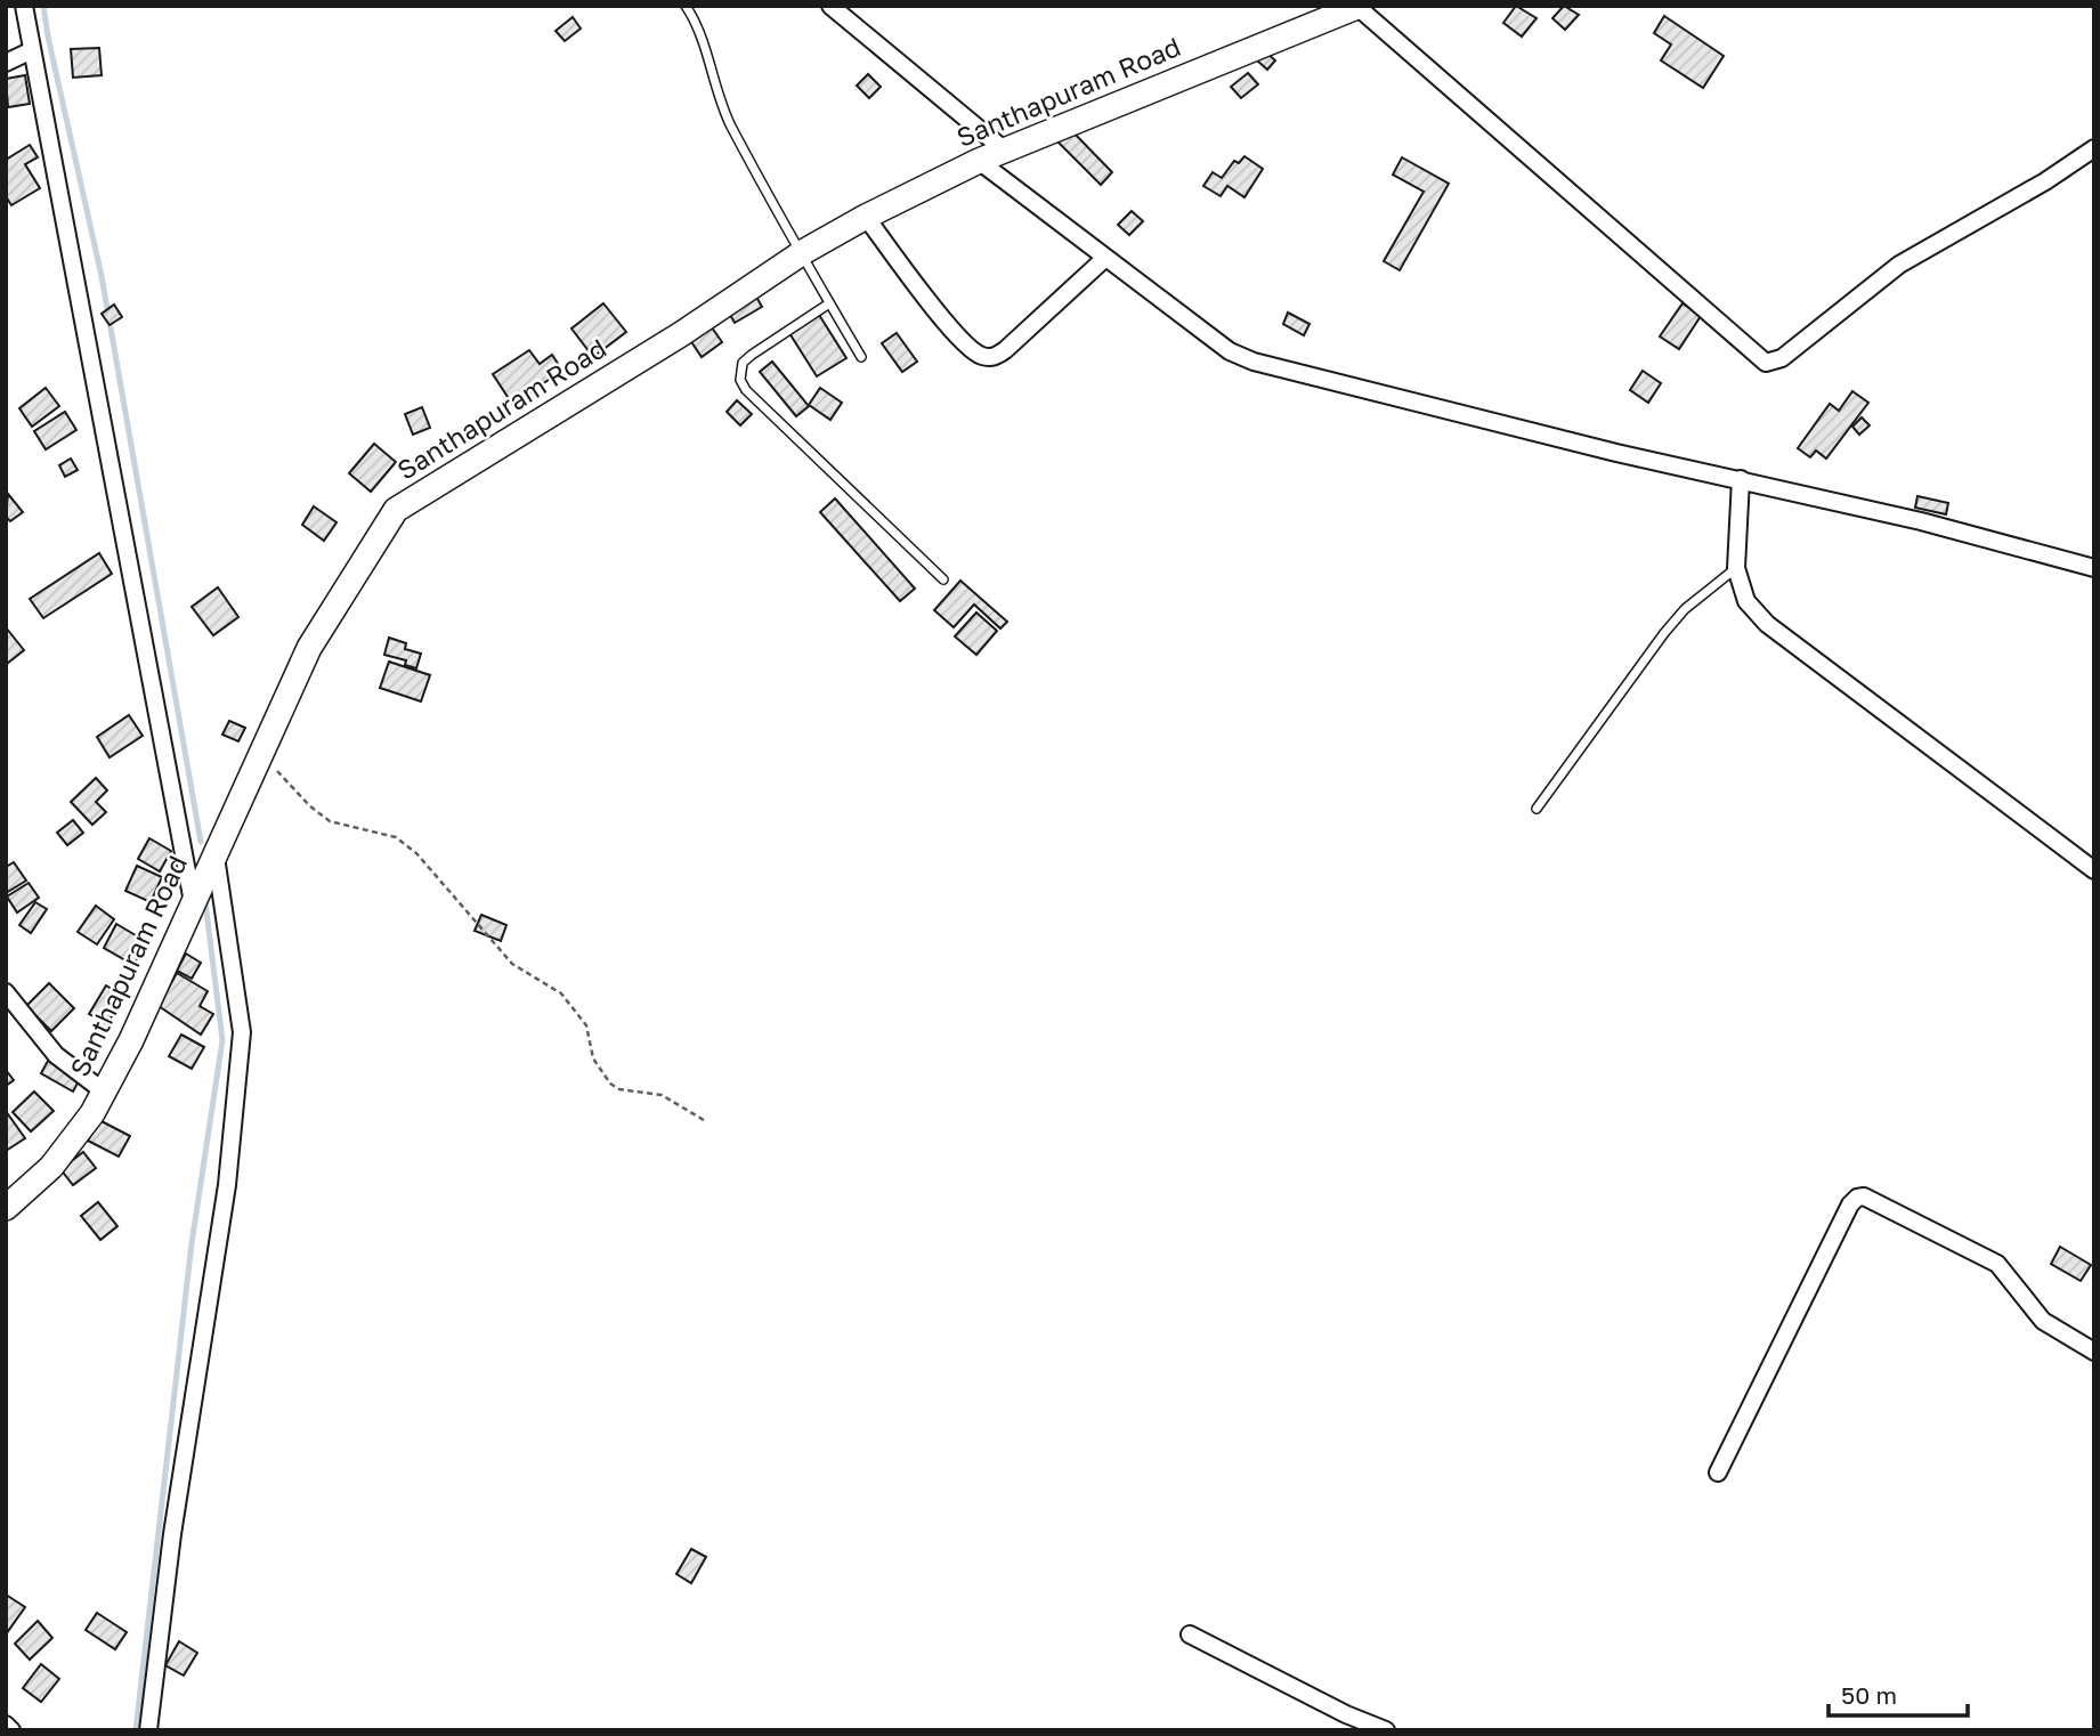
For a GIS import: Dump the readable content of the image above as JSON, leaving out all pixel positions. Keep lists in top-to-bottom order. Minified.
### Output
{"streets":{"main road":["Santhapuram Road"]},"scale_bar":"50 m"}
